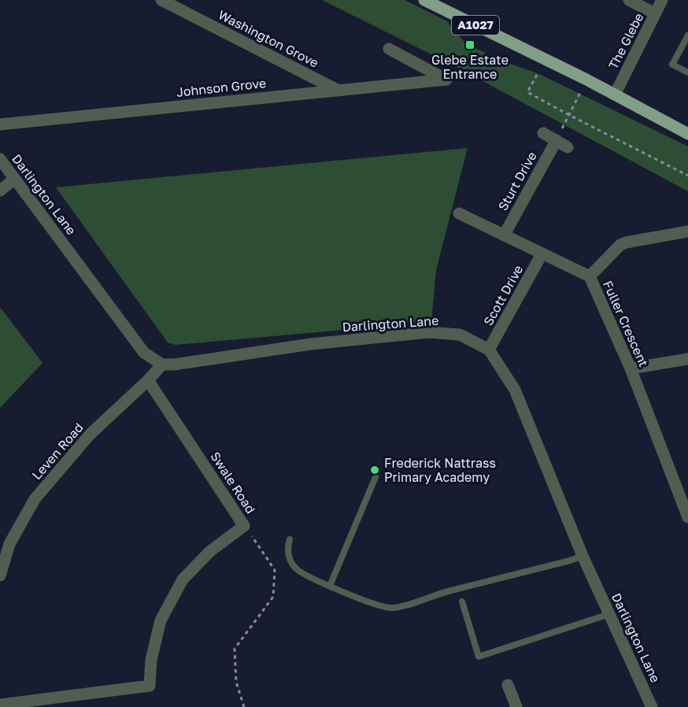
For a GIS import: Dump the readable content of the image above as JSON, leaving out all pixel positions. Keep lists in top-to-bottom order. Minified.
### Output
{"streets":{"main road":["A1027"],"street":["Washington Grove","The Glebe","Johnson Grove","Sturt Drive","Darlington Lane","Scott Drive","Fuller Crescent","Leven Road","Swale Road"]},"crossings":[["A1027","The Glebe"],["Washington Grove","Johnson Grove"],["Sturt Drive","Fuller Crescent"],["Darlington Lane","Scott Drive"],["Darlington Lane","Leven Road"],["Scott Drive","Fuller Crescent"],["Leven Road","Swale Road"]],"places":{"transit":["Glebe Estate Entrance"],"other":["Frederick Nattrass Primary Academy"]}}
